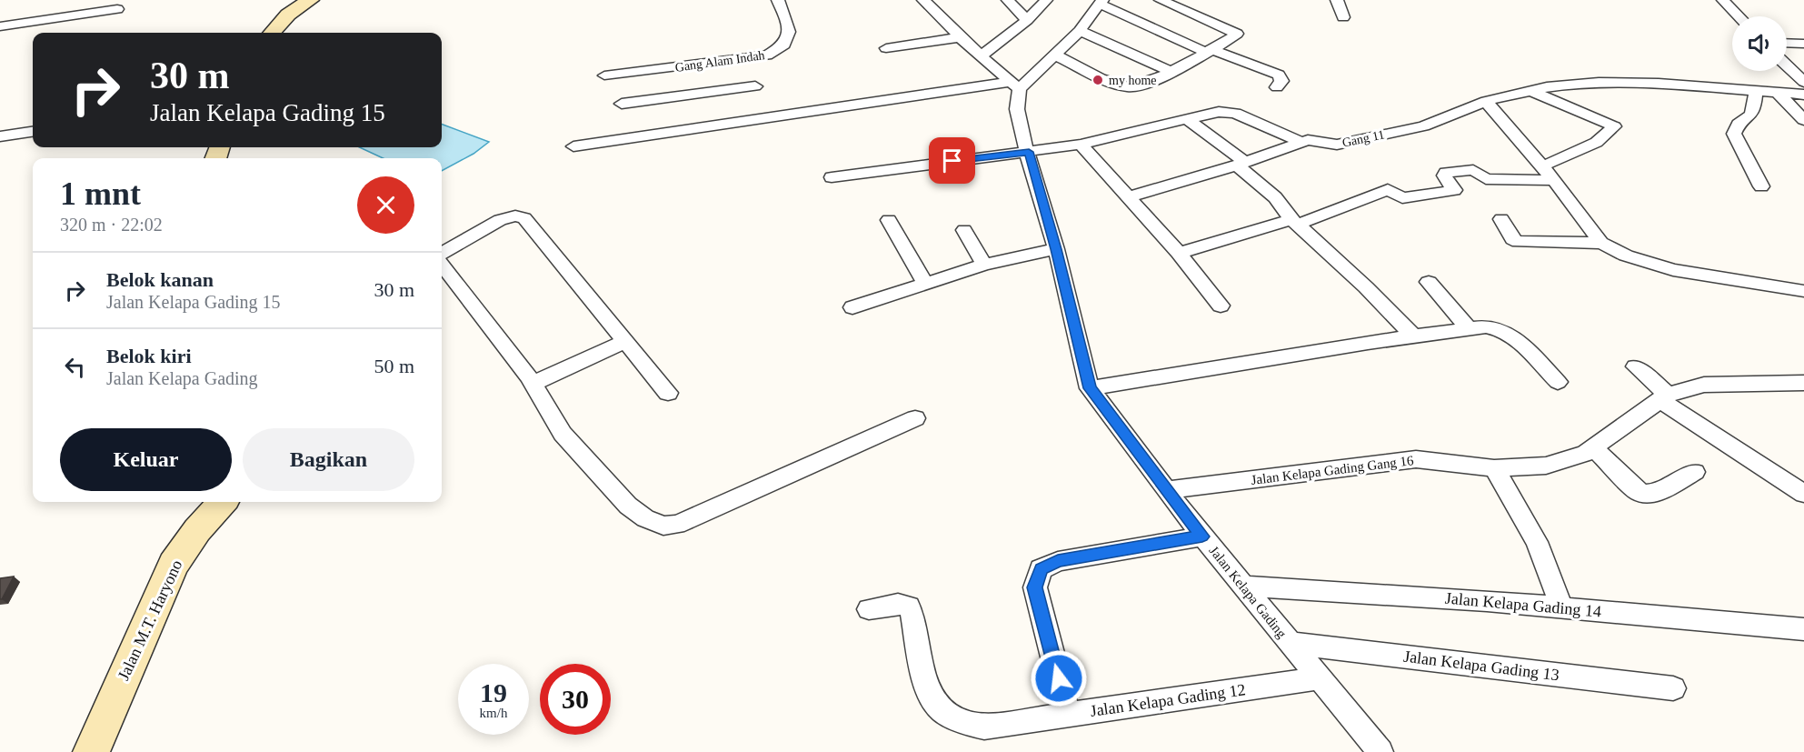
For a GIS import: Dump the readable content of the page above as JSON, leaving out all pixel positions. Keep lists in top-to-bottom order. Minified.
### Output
{"streets":{"main road":["Jalan M.T. Haryono"],"street":["Gang Alam Indah","Gang 11","Jalan Kelapa Gading Gang 16","Jalan Kelapa Gading","Jalan Kelapa Gading 14","Jalan Kelapa Gading 13","Jalan Kelapa Gading 12"]},"crossings":[["Jalan Kelapa Gading Gang 16","Jalan Kelapa Gading"],["Jalan Kelapa Gading","Jalan Kelapa Gading 14"],["Jalan Kelapa Gading","Jalan Kelapa Gading 13"],["Jalan Kelapa Gading","Jalan Kelapa Gading 12"]],"places":["my home"],"page":{"turn":["30 m","Jalan Kelapa Gading 15"],"heading":["1 mnt","320 m · 22:02"],"list":[{"name":"Belok kanan","note":"Jalan Kelapa Gading 15","value":"30 m"},{"name":"Belok kiri","note":"Jalan Kelapa Gading","value":"50 m"}],"buttons":["Keluar","Bagikan"],"speed":"19 km/h","limit":"30"}}
